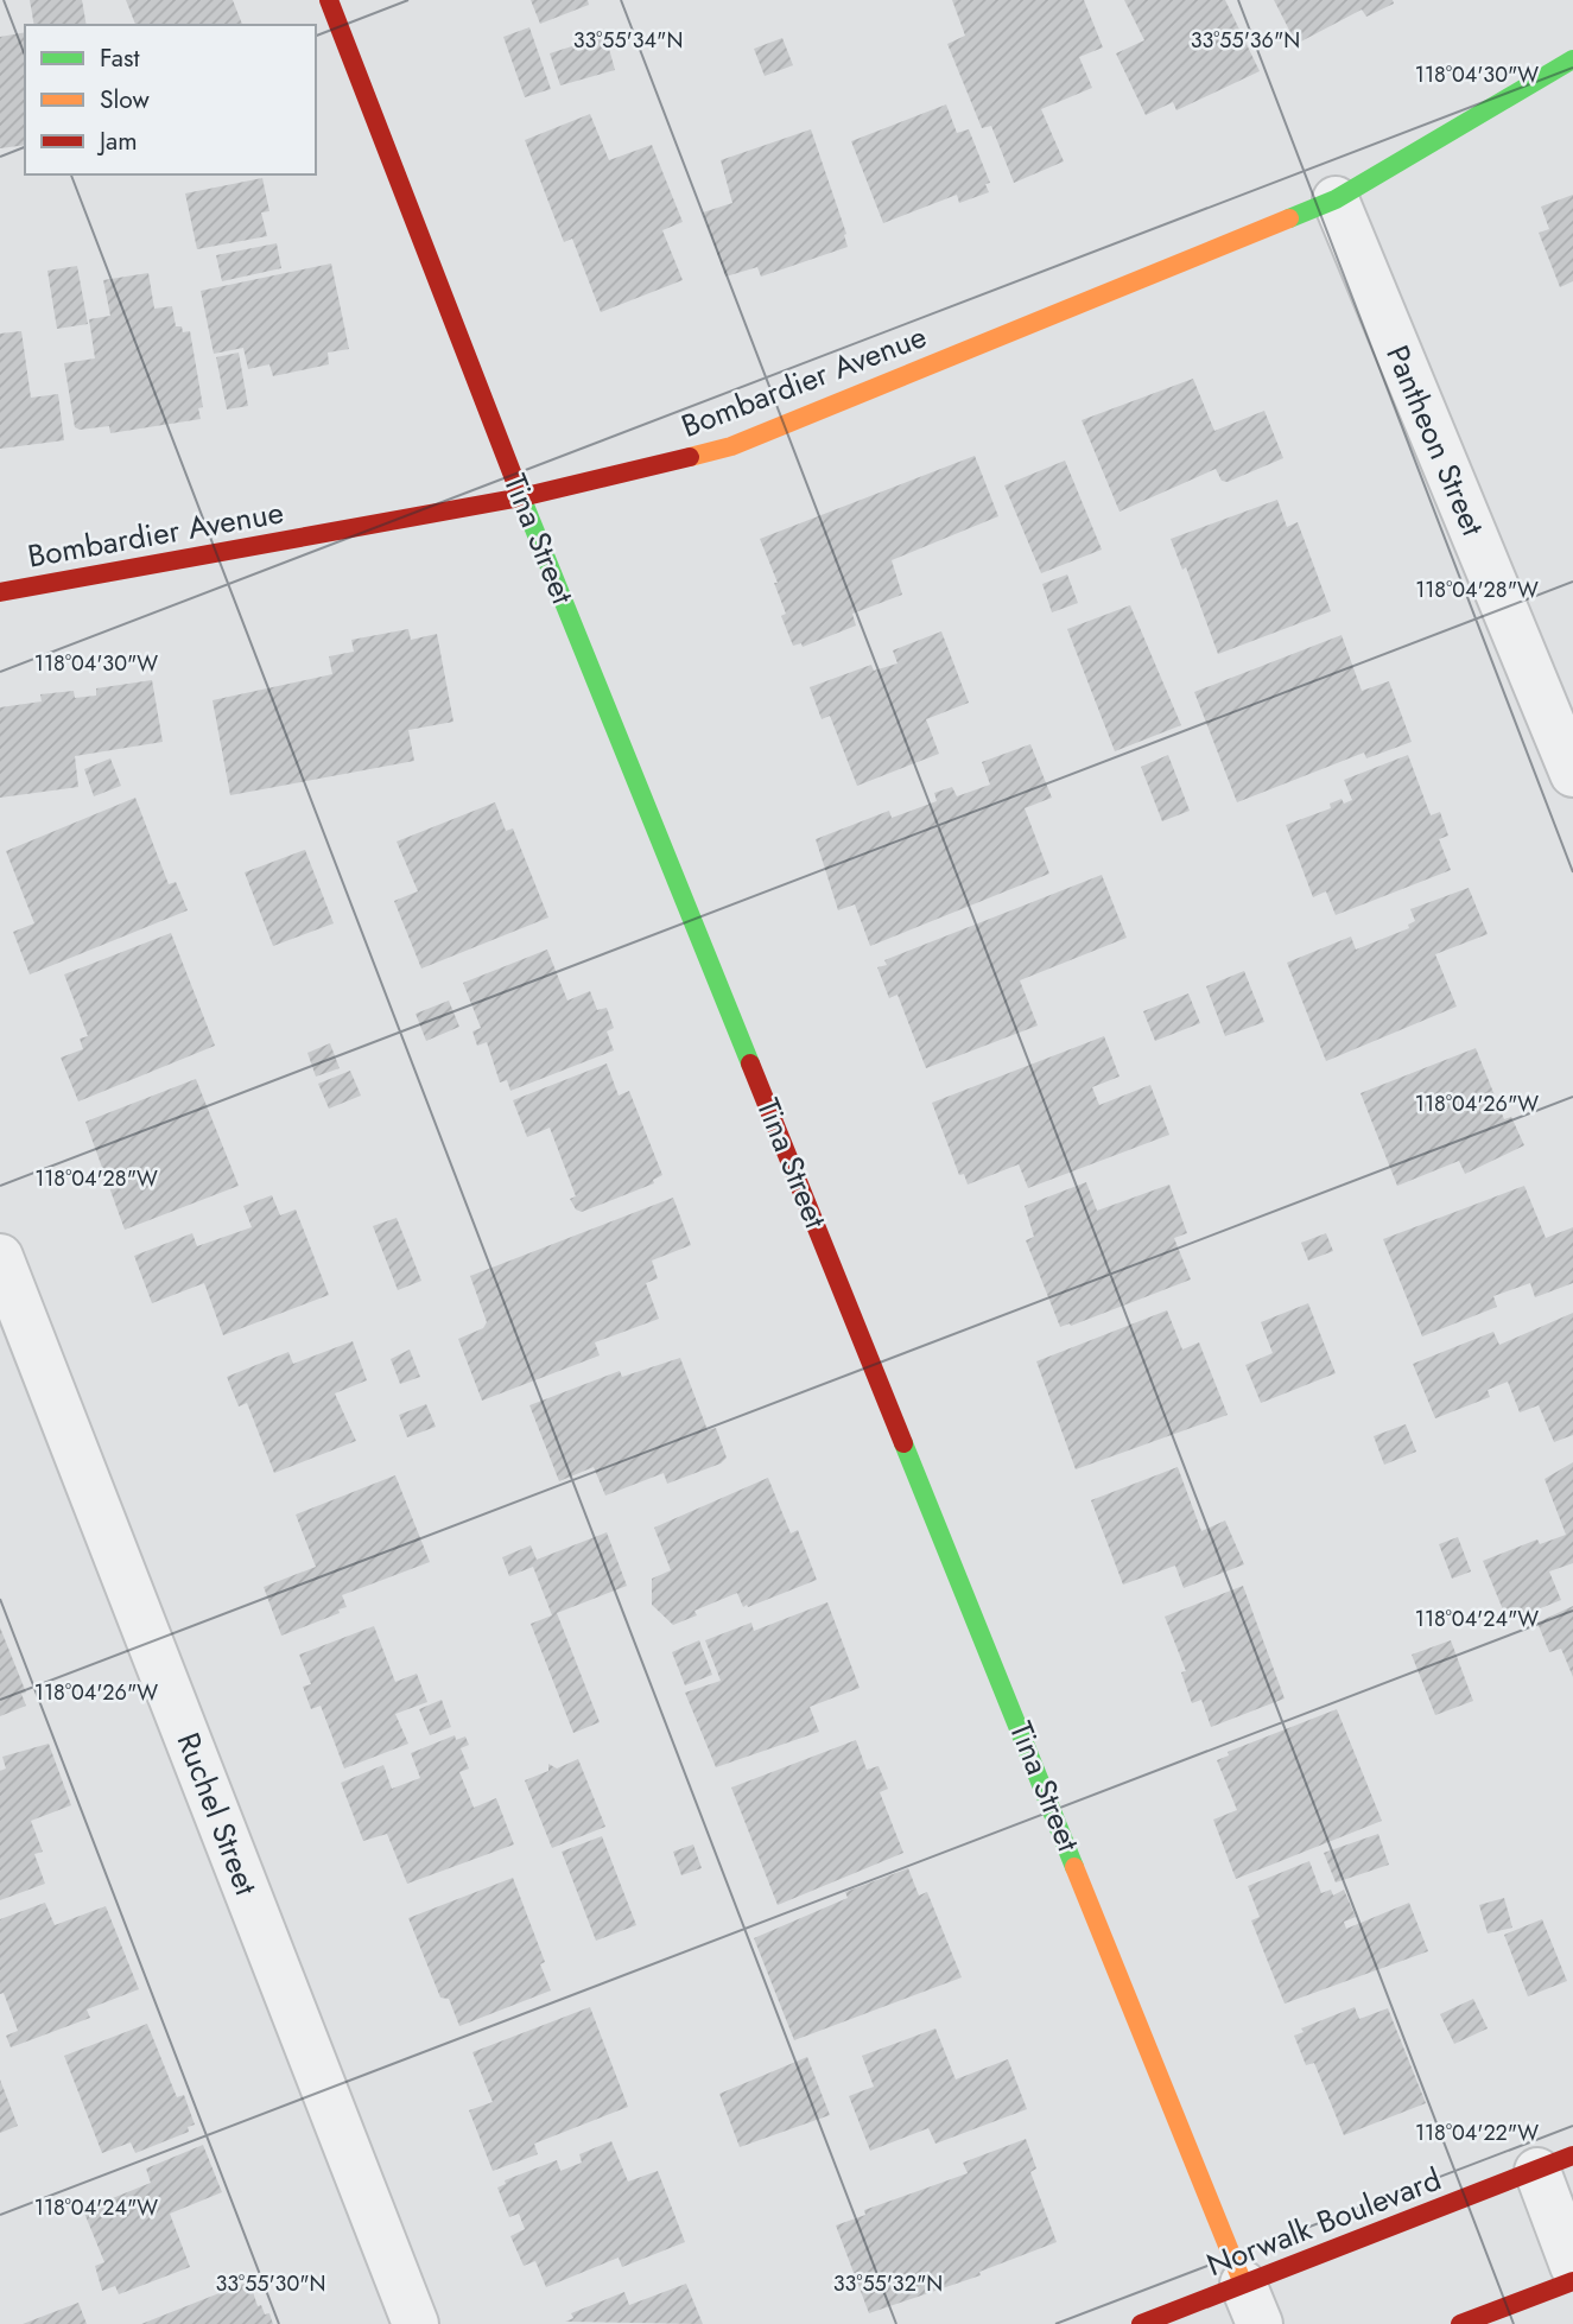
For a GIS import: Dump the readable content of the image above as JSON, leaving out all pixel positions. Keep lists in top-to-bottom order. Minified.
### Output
{"streets":{"street":["Bombardier Avenue","Pantheon Street","Tina Street","Ruchel Street","Norwalk Boulevard"]},"crossings":[["Bombardier Avenue","Pantheon Street"],["Bombardier Avenue","Tina Street"],["Tina Street","Norwalk Boulevard"]],"legend":["Fast","Slow","Jam"],"coordinates":["33°55'34\"N","33°55'36\"N","118°04'30\"W","118°04'28\"W","118°04'26\"W","118°04'24\"W","118°04'22\"W","33°55'30\"N","33°55'32\"N"]}
